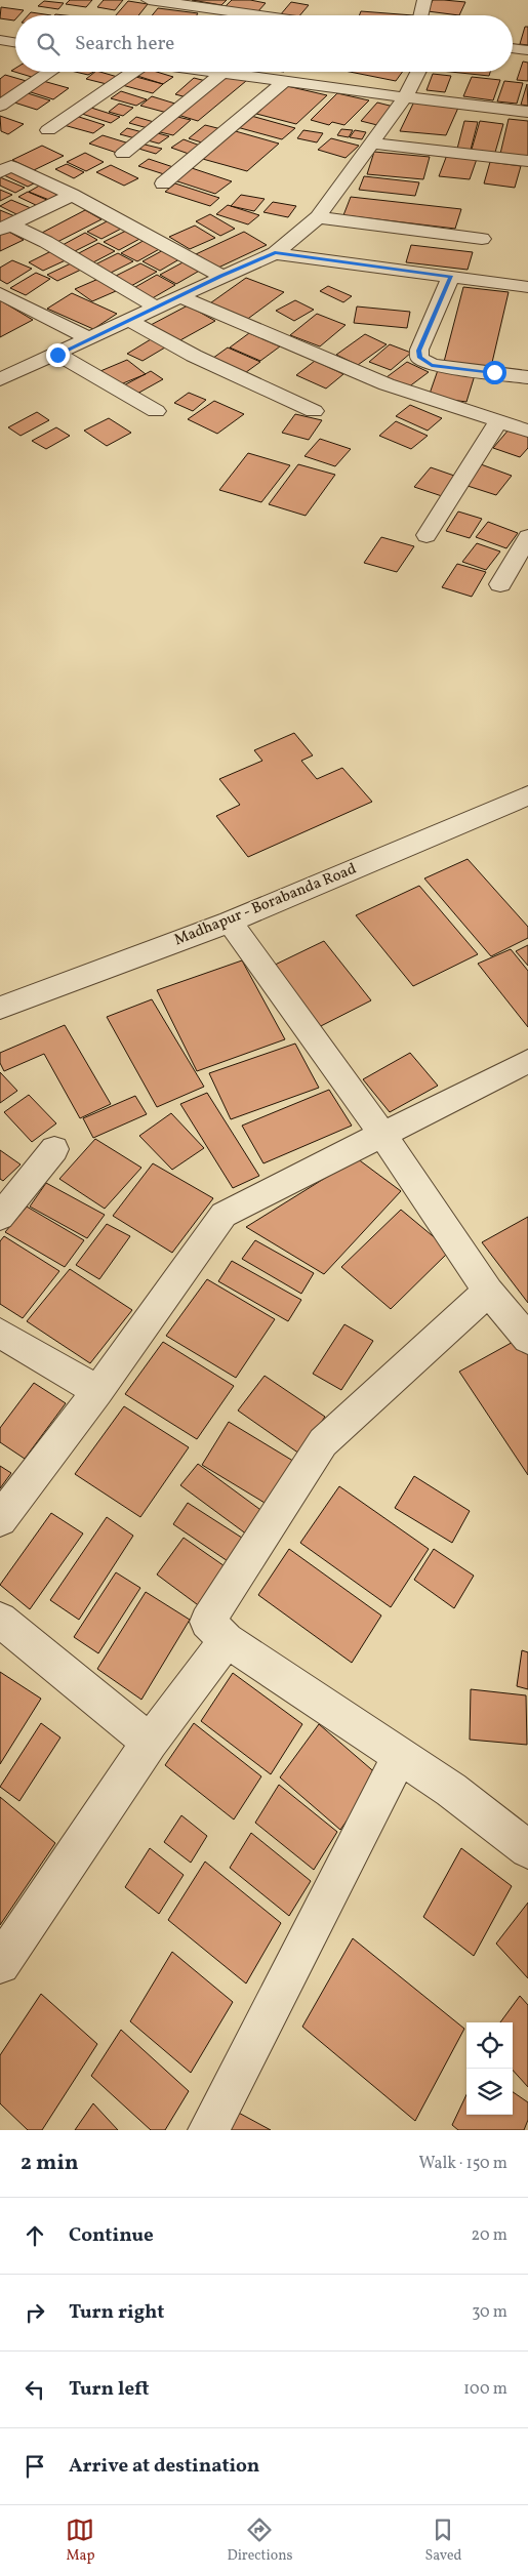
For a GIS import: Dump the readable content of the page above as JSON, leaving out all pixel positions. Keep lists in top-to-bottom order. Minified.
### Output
{"streets":{"street":["Madhapur - Borabanda Road"]},"page":{"search":"Search here","heading":["2 min","Walk · 150 m"],"list":[["Continue","20 m"],["Turn right","30 m"],["Turn left","100 m"],"Arrive at destination"],"nav":["Map","Directions","Saved"]}}
